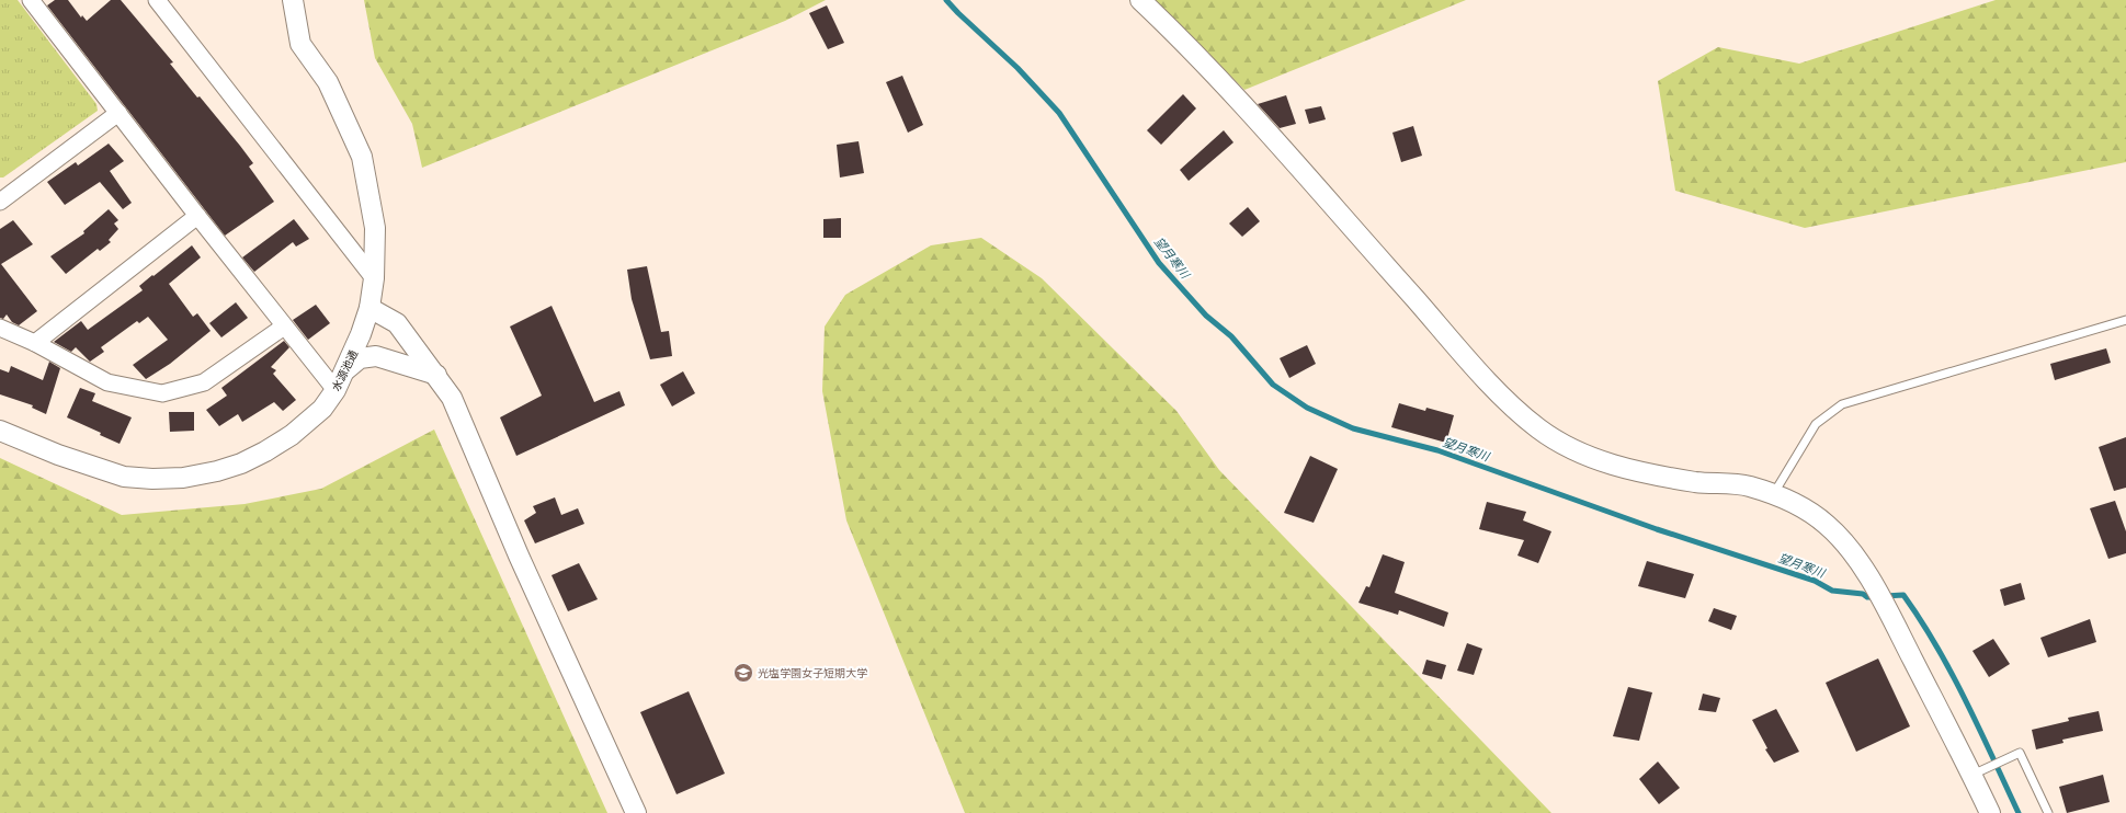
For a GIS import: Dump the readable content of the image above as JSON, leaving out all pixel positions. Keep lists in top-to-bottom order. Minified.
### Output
{"streets":{"street":["水源池通"]},"water":["望月寒川"],"places":{"school or university":["光塩学園女子短期大学"]}}
